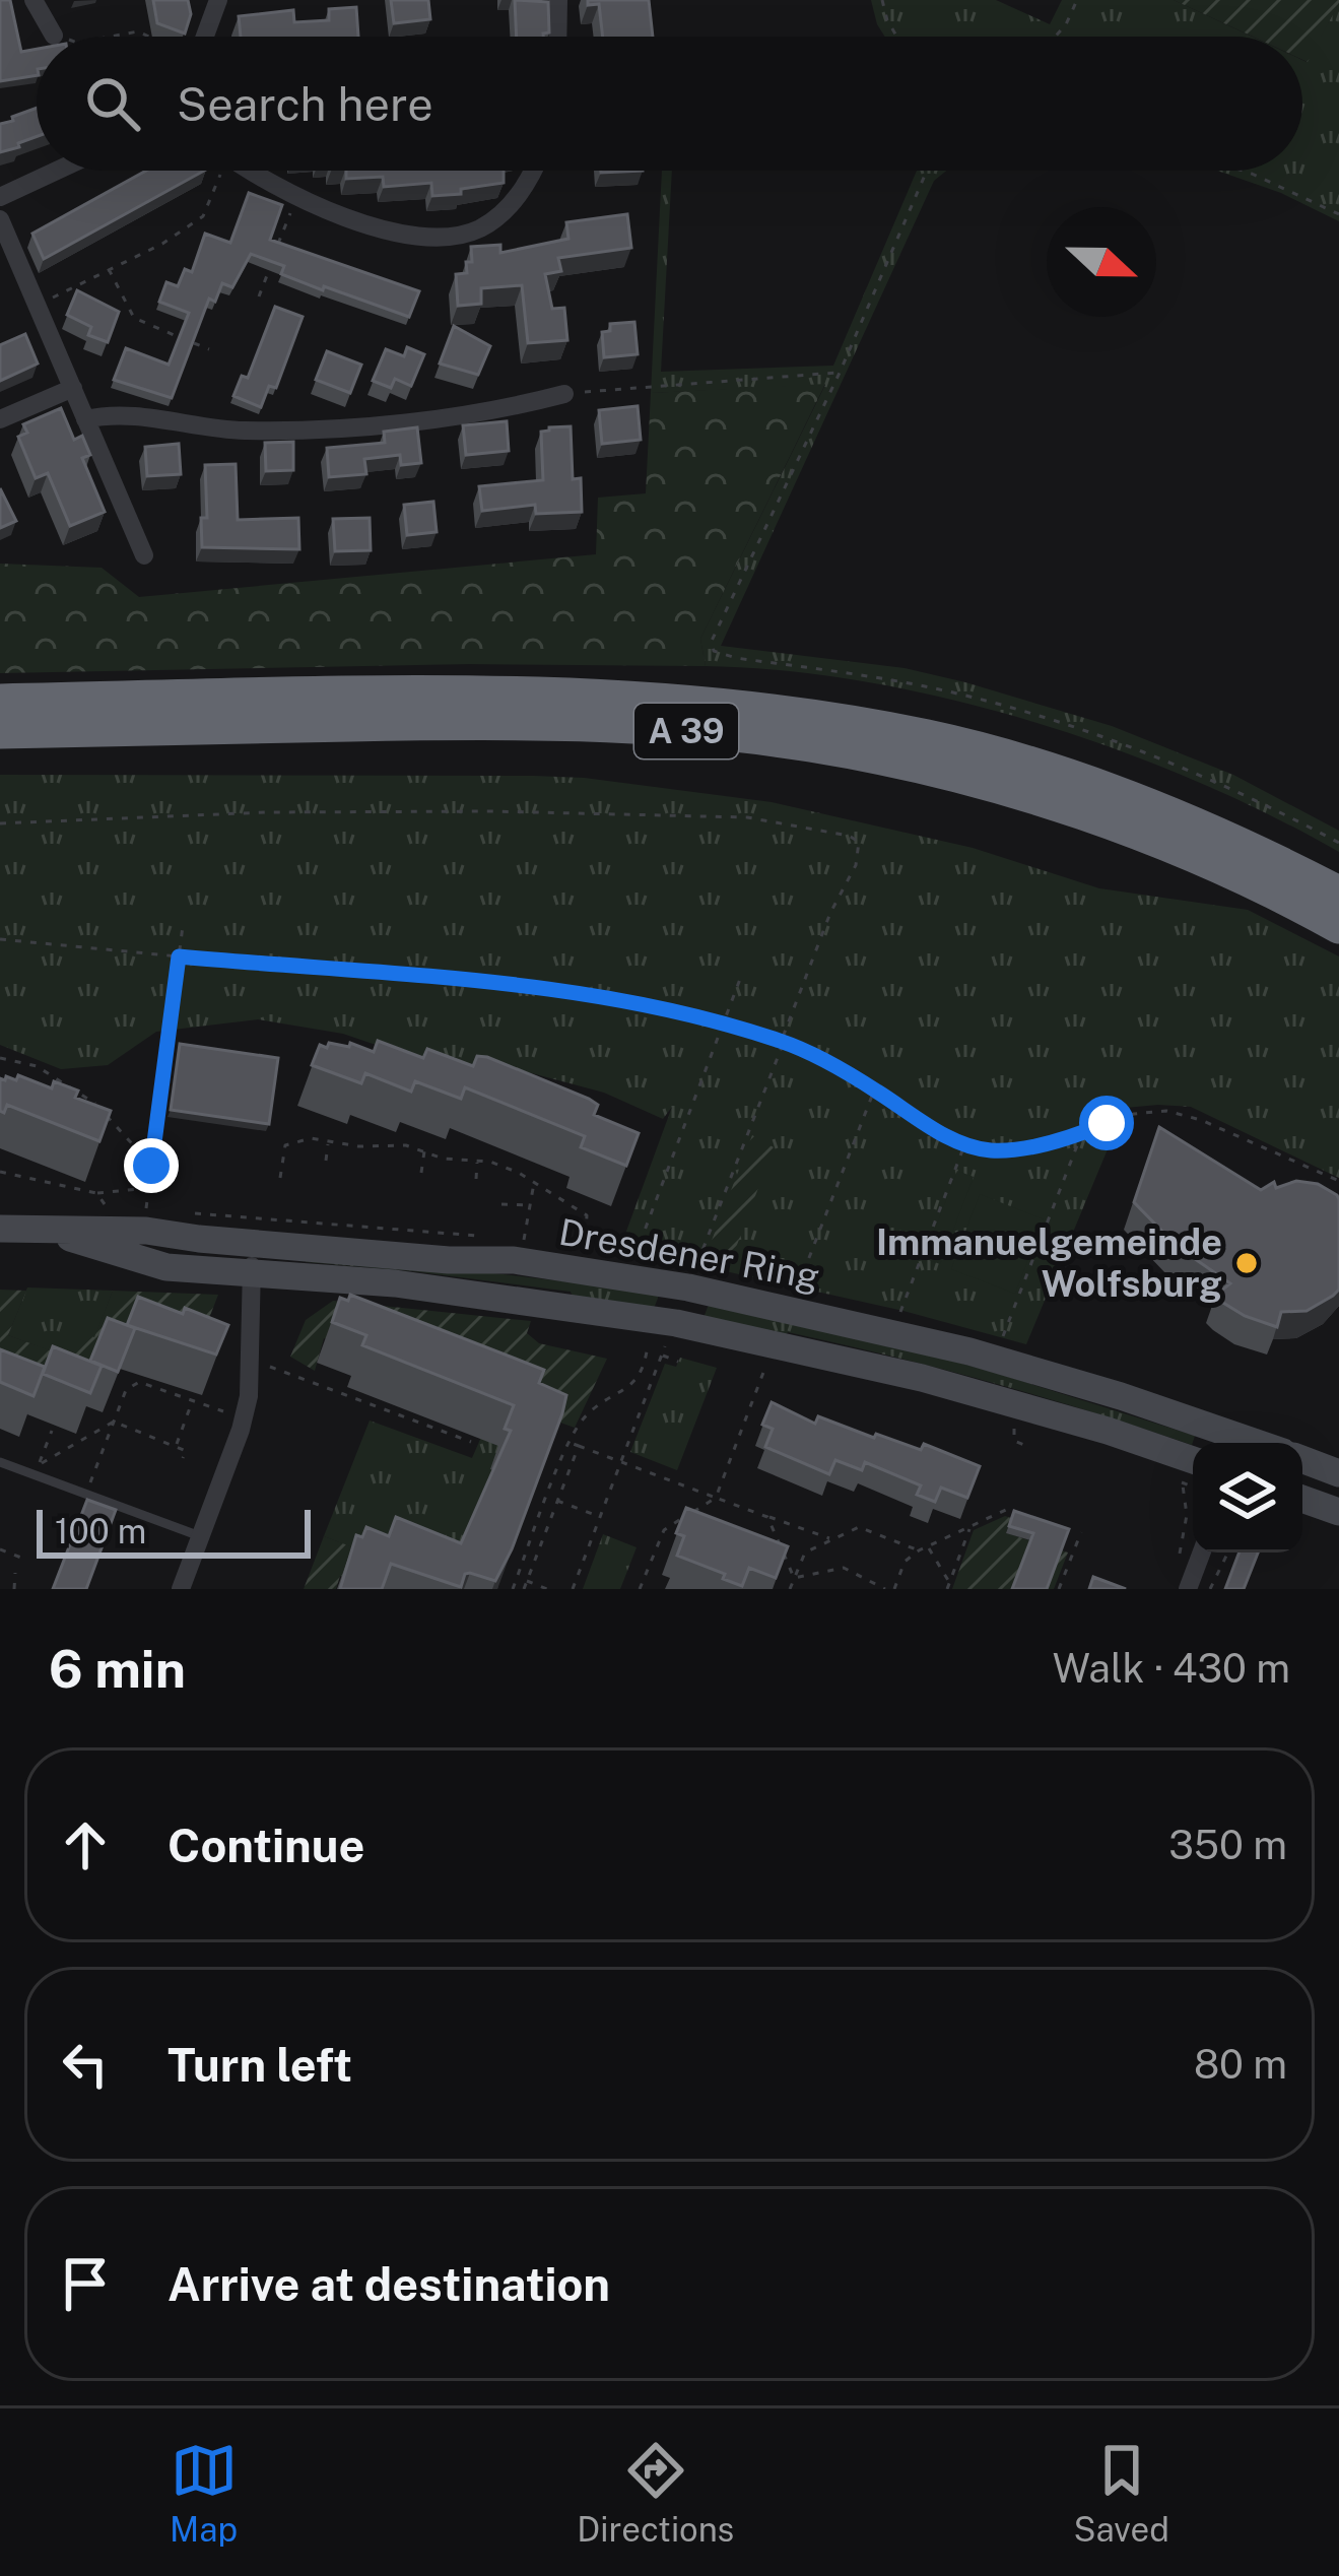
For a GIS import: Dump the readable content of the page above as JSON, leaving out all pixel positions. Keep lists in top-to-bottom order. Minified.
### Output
{"streets":{"highway":["A 39"],"street":["Dresdener Ring"]},"places":["Immanuelgemeinde Wolfsburg"],"scale_bar":"100 m","north":"right","page":{"search":"Search here","scale":"100 m","heading":["6 min","Walk · 430 m"],"list":[["Continue","350 m"],["Turn left","80 m"],"Arrive at destination"],"nav":["Map","Directions","Saved"]}}
